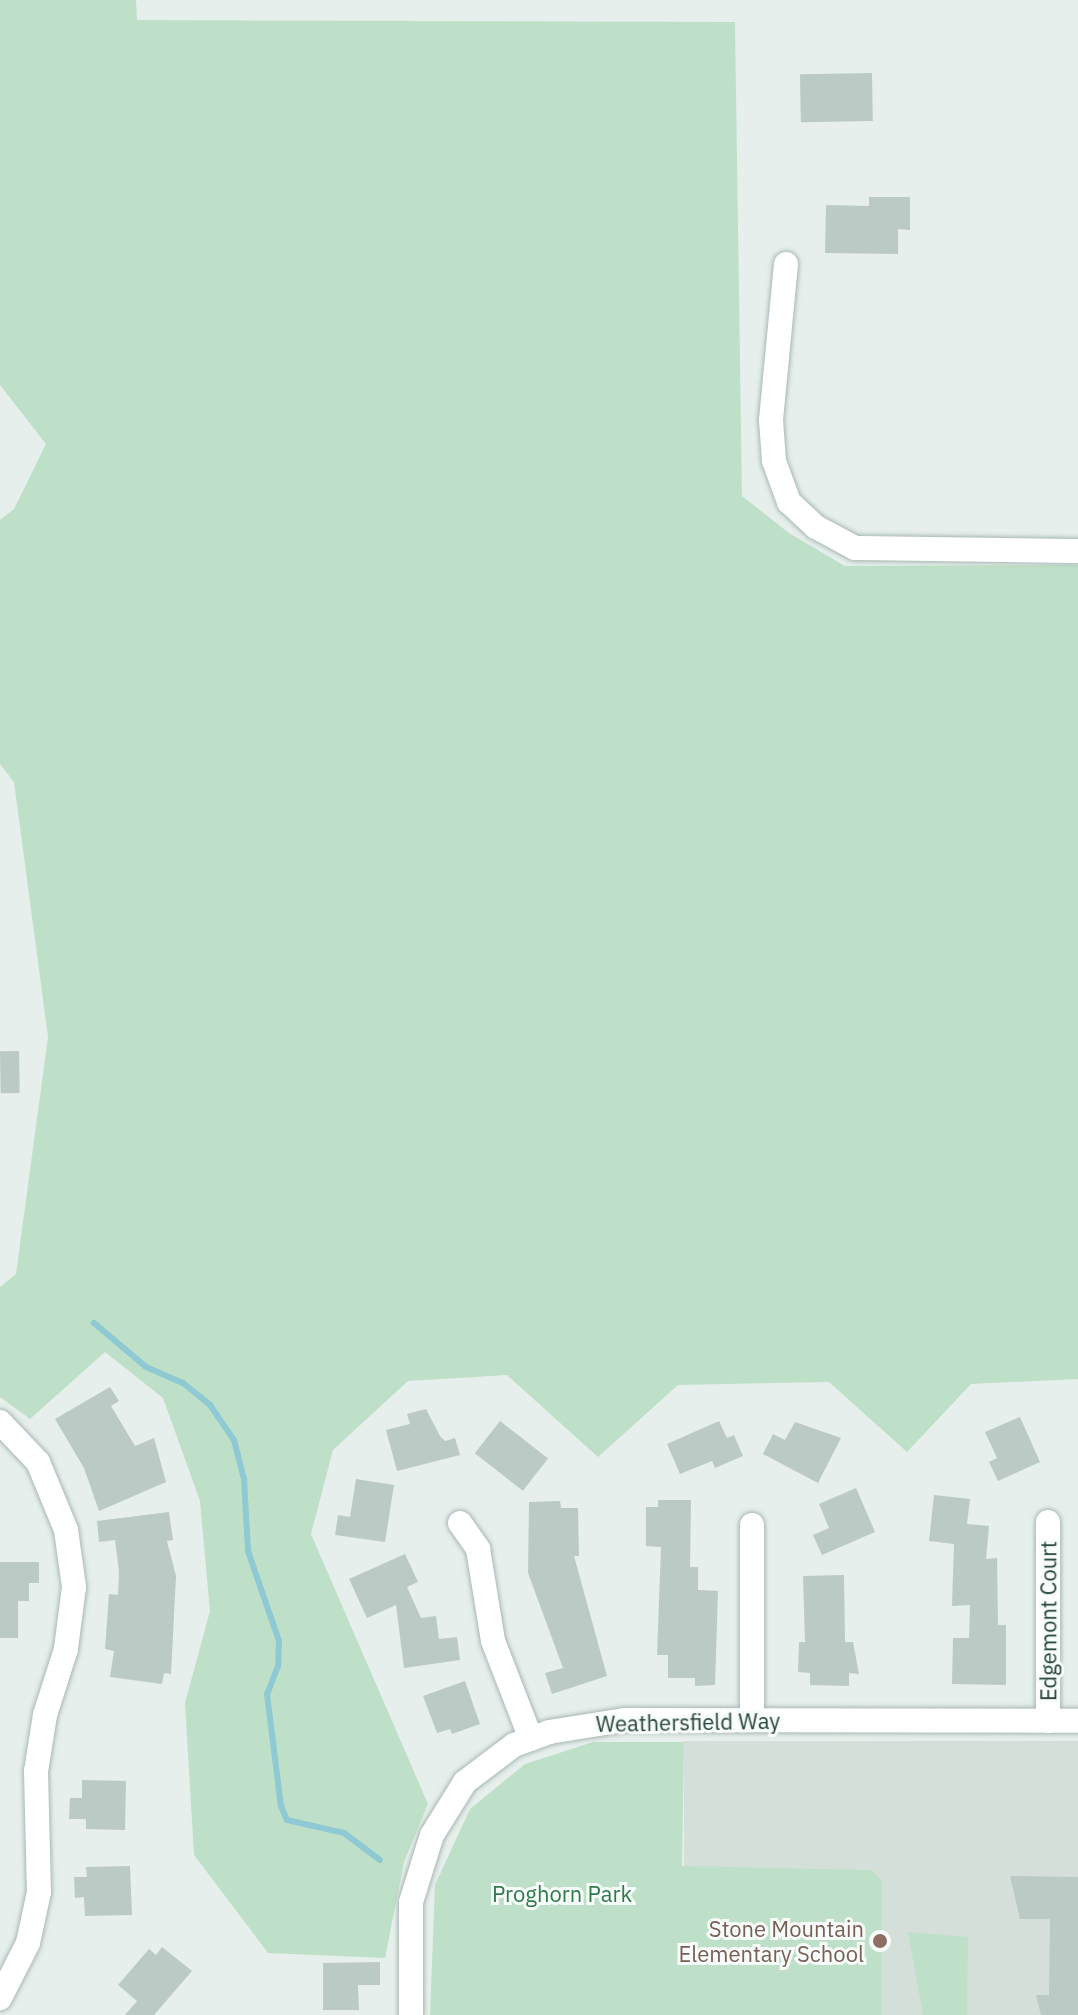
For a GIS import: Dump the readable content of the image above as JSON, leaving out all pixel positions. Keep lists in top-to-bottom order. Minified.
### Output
{"streets":{"street":["Edgemont Court","Weathersfield Way"]},"crossings":[["Edgemont Court","Weathersfield Way"]],"parks":["Proghorn Park"],"places":["Stone Mountain Elementary School"]}
